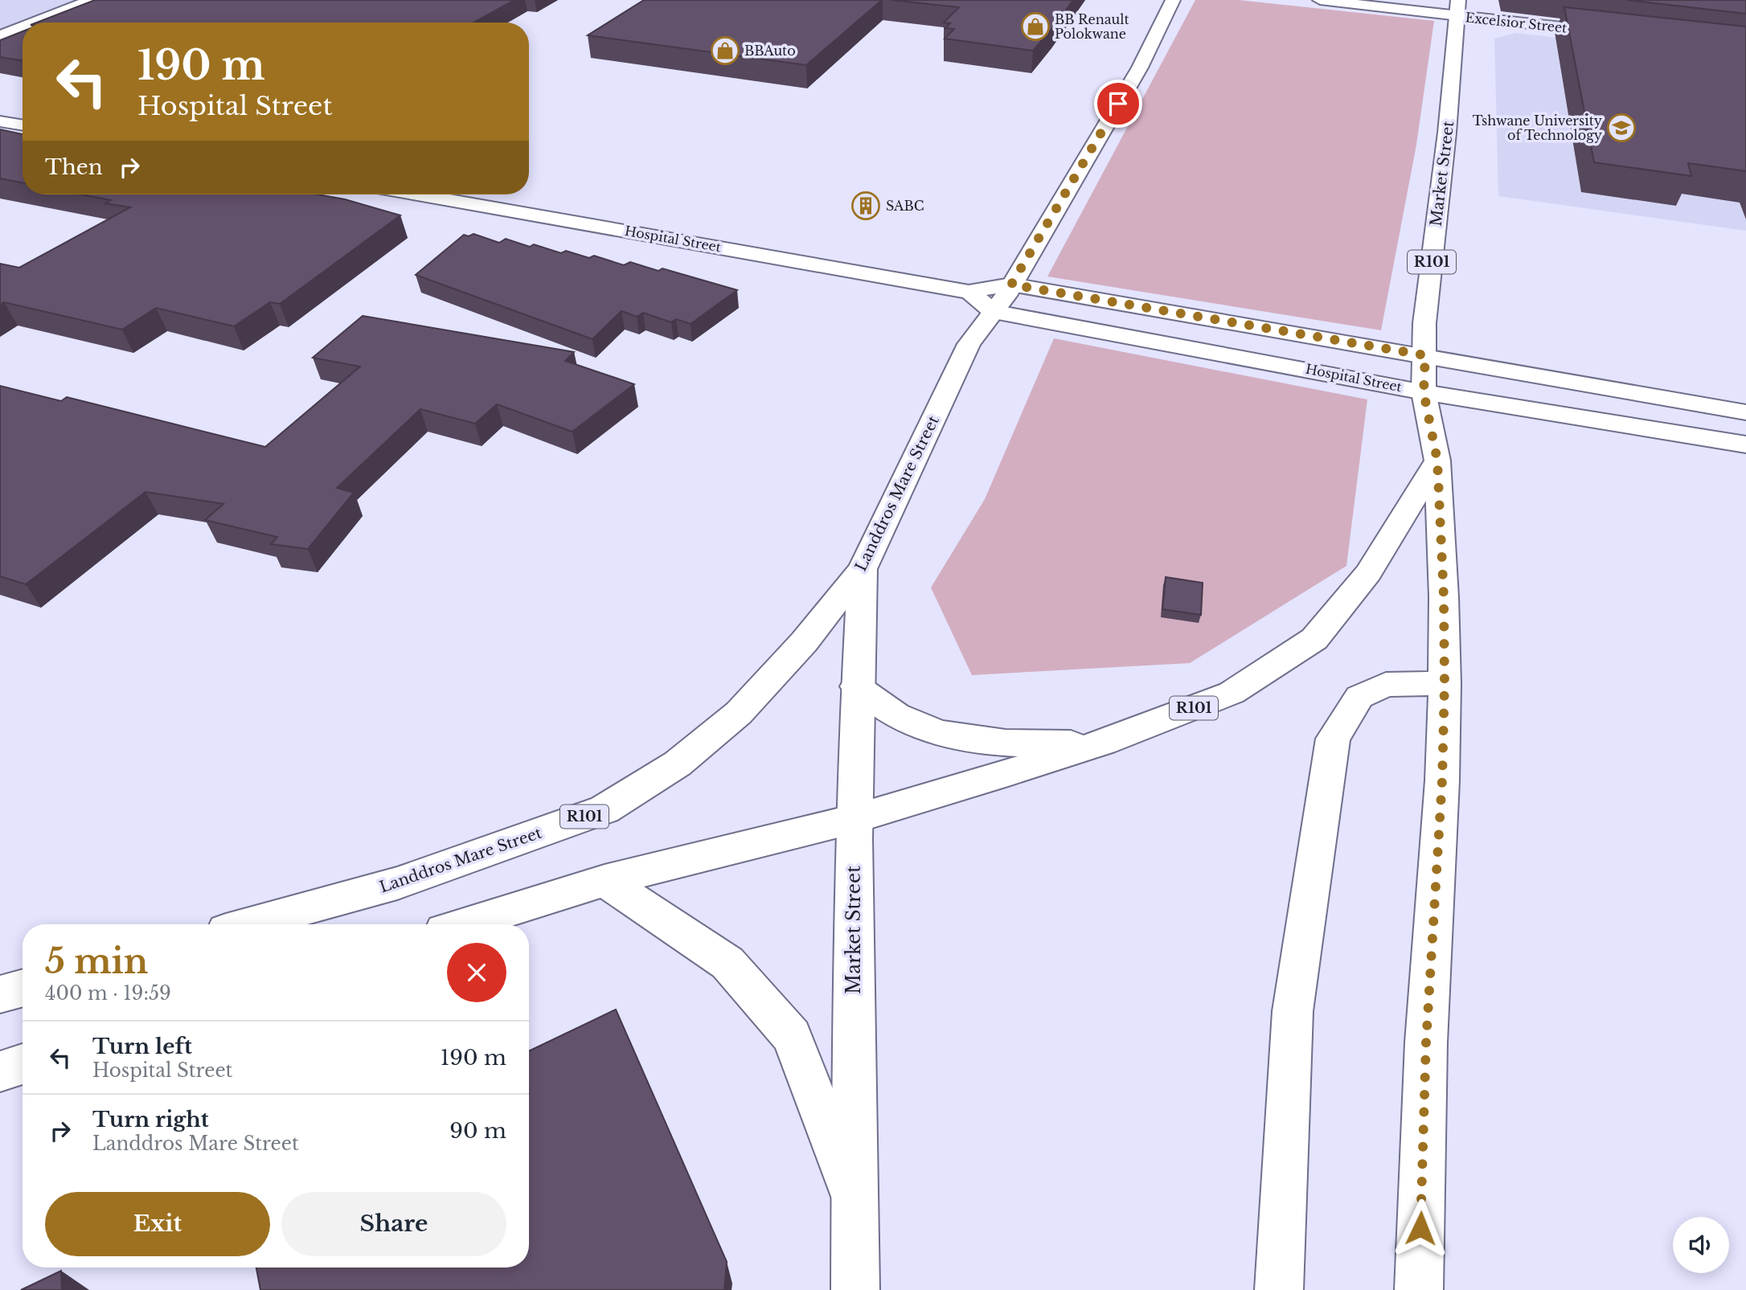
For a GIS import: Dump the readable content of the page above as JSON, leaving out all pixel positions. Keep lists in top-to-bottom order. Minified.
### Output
{"streets":{"main road":["Excelsior Street","Market Street","Hospital Street","R101","Landdros Mare Street"]},"crossings":[["Excelsior Street","Market Street"],["Market Street","Hospital Street"],["Market Street","R101"],["Market Street","Landdros Mare Street"],["Hospital Street","Landdros Mare Street"]],"places":{"shop":["BB Renault Polokwane","BBAuto"],"school or university":["Tshwane University of Technology"],"building":["SABC"]},"page":{"turn":["190 m","Hospital Street"],"then":"Then","heading":["5 min","400 m · 19:59"],"list":[{"name":"Turn left","note":"Hospital Street","value":"190 m"},{"name":"Turn right","note":"Landdros Mare Street","value":"90 m"}],"buttons":["Exit","Share"]}}
